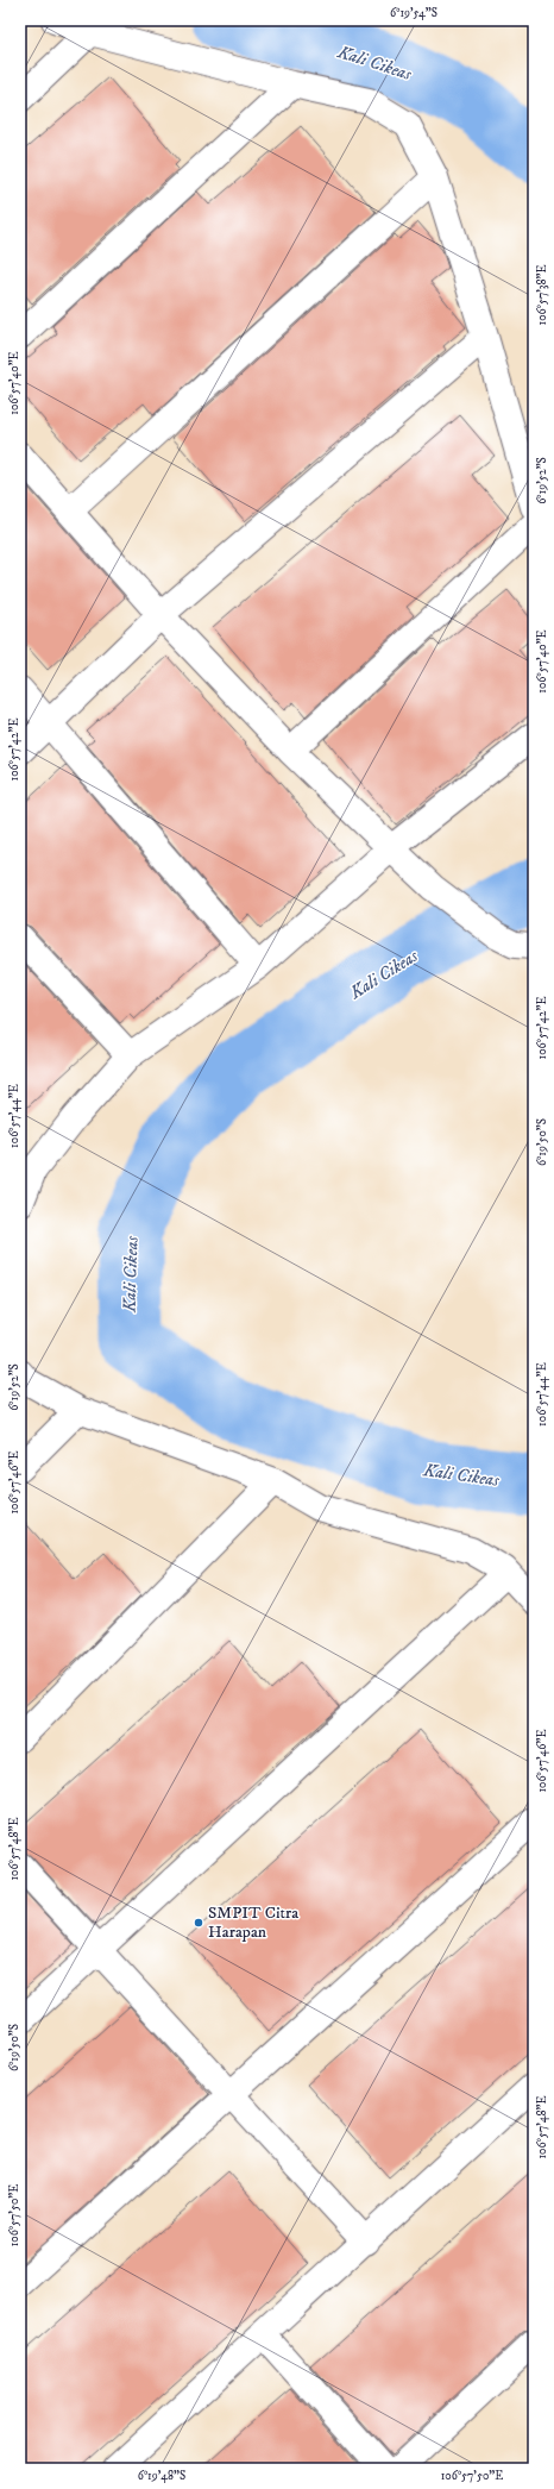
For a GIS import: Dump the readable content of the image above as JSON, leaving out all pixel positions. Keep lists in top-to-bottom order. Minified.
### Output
{"water":["Kali Cikeas"],"places":["SMPIT Citra Harapan"],"coordinates":["6°19'54\"S","106°57'38\"E","106°57'40\"E","6°19'52\"S","106°57'42\"E","106°57'44\"E","6°19'50\"S","106°57'46\"E","106°57'48\"E","106°57'50\"E","6°19'48\"S"]}
